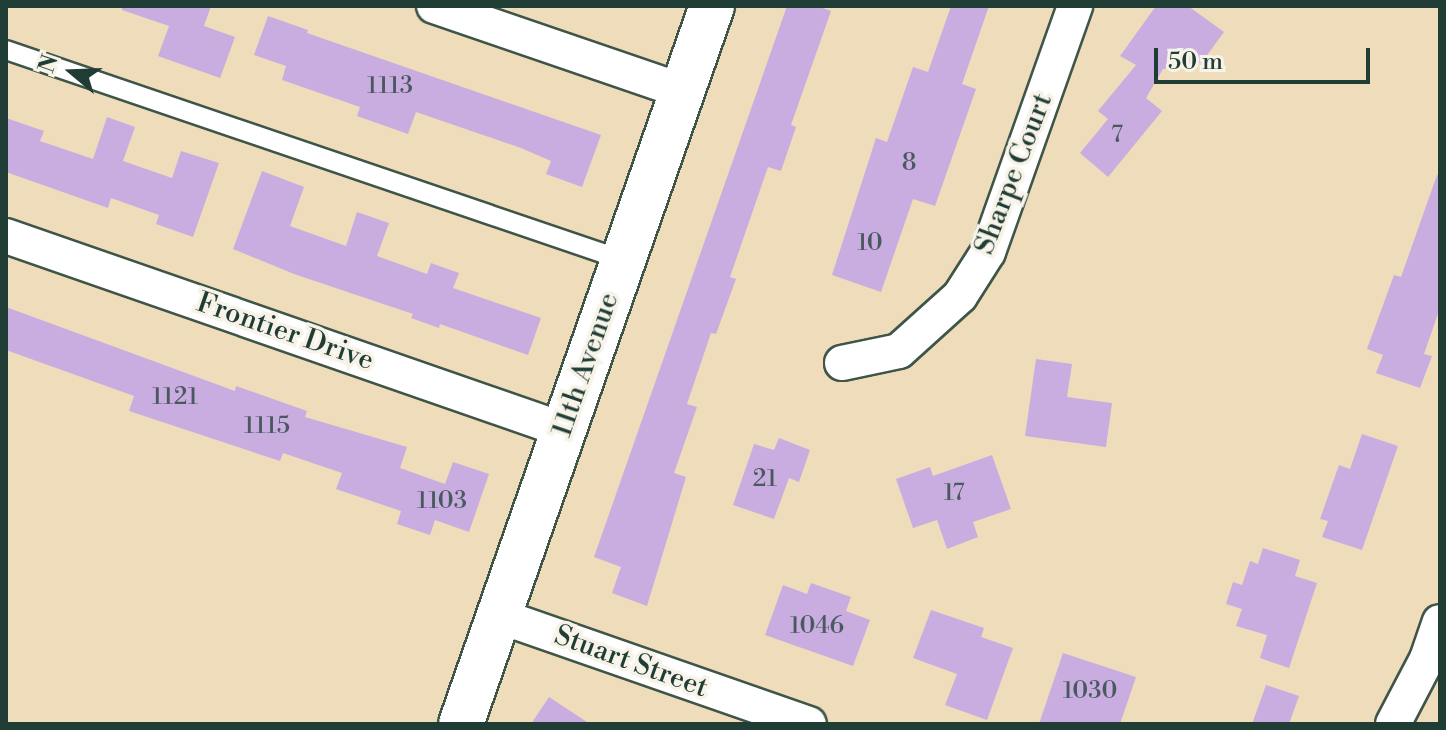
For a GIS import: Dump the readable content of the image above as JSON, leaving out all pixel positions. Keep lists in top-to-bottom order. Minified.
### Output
{"streets":{"street":["Sharpe Court","Frontier Drive","11th Avenue","Stuart Street"]},"crossings":[["Frontier Drive","11th Avenue"],["11th Avenue","Stuart Street"]],"house_numbers":["1113","7","8","10","1121","1115","21","17","1103","1046","1030"],"scale_bar":"50 m","north":"left"}
